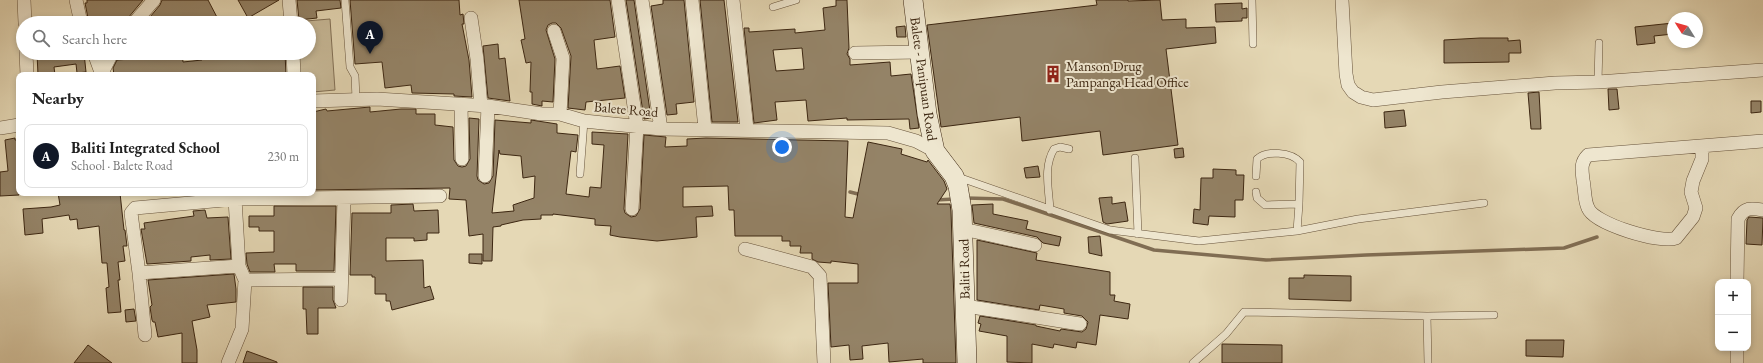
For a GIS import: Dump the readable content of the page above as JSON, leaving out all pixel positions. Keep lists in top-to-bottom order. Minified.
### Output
{"streets":{"main road":["Balete - Panipuan Road","Baliti Road"],"street":["Balete Road"]},"crossings":[["Balete - Panipuan Road","Balete Road"],["Balete - Panipuan Road","Baliti Road"]],"places":{"building":["Manson Drug Pampanga Head Office"]},"north":"top left","page":{"search":"Search here","pins":"A","heading":"Nearby","list":[{"mark":"A","name":"Baliti Integrated School","note":"School · Balete Road","value":"230 m"}],"map_buttons":["+","−"]}}
